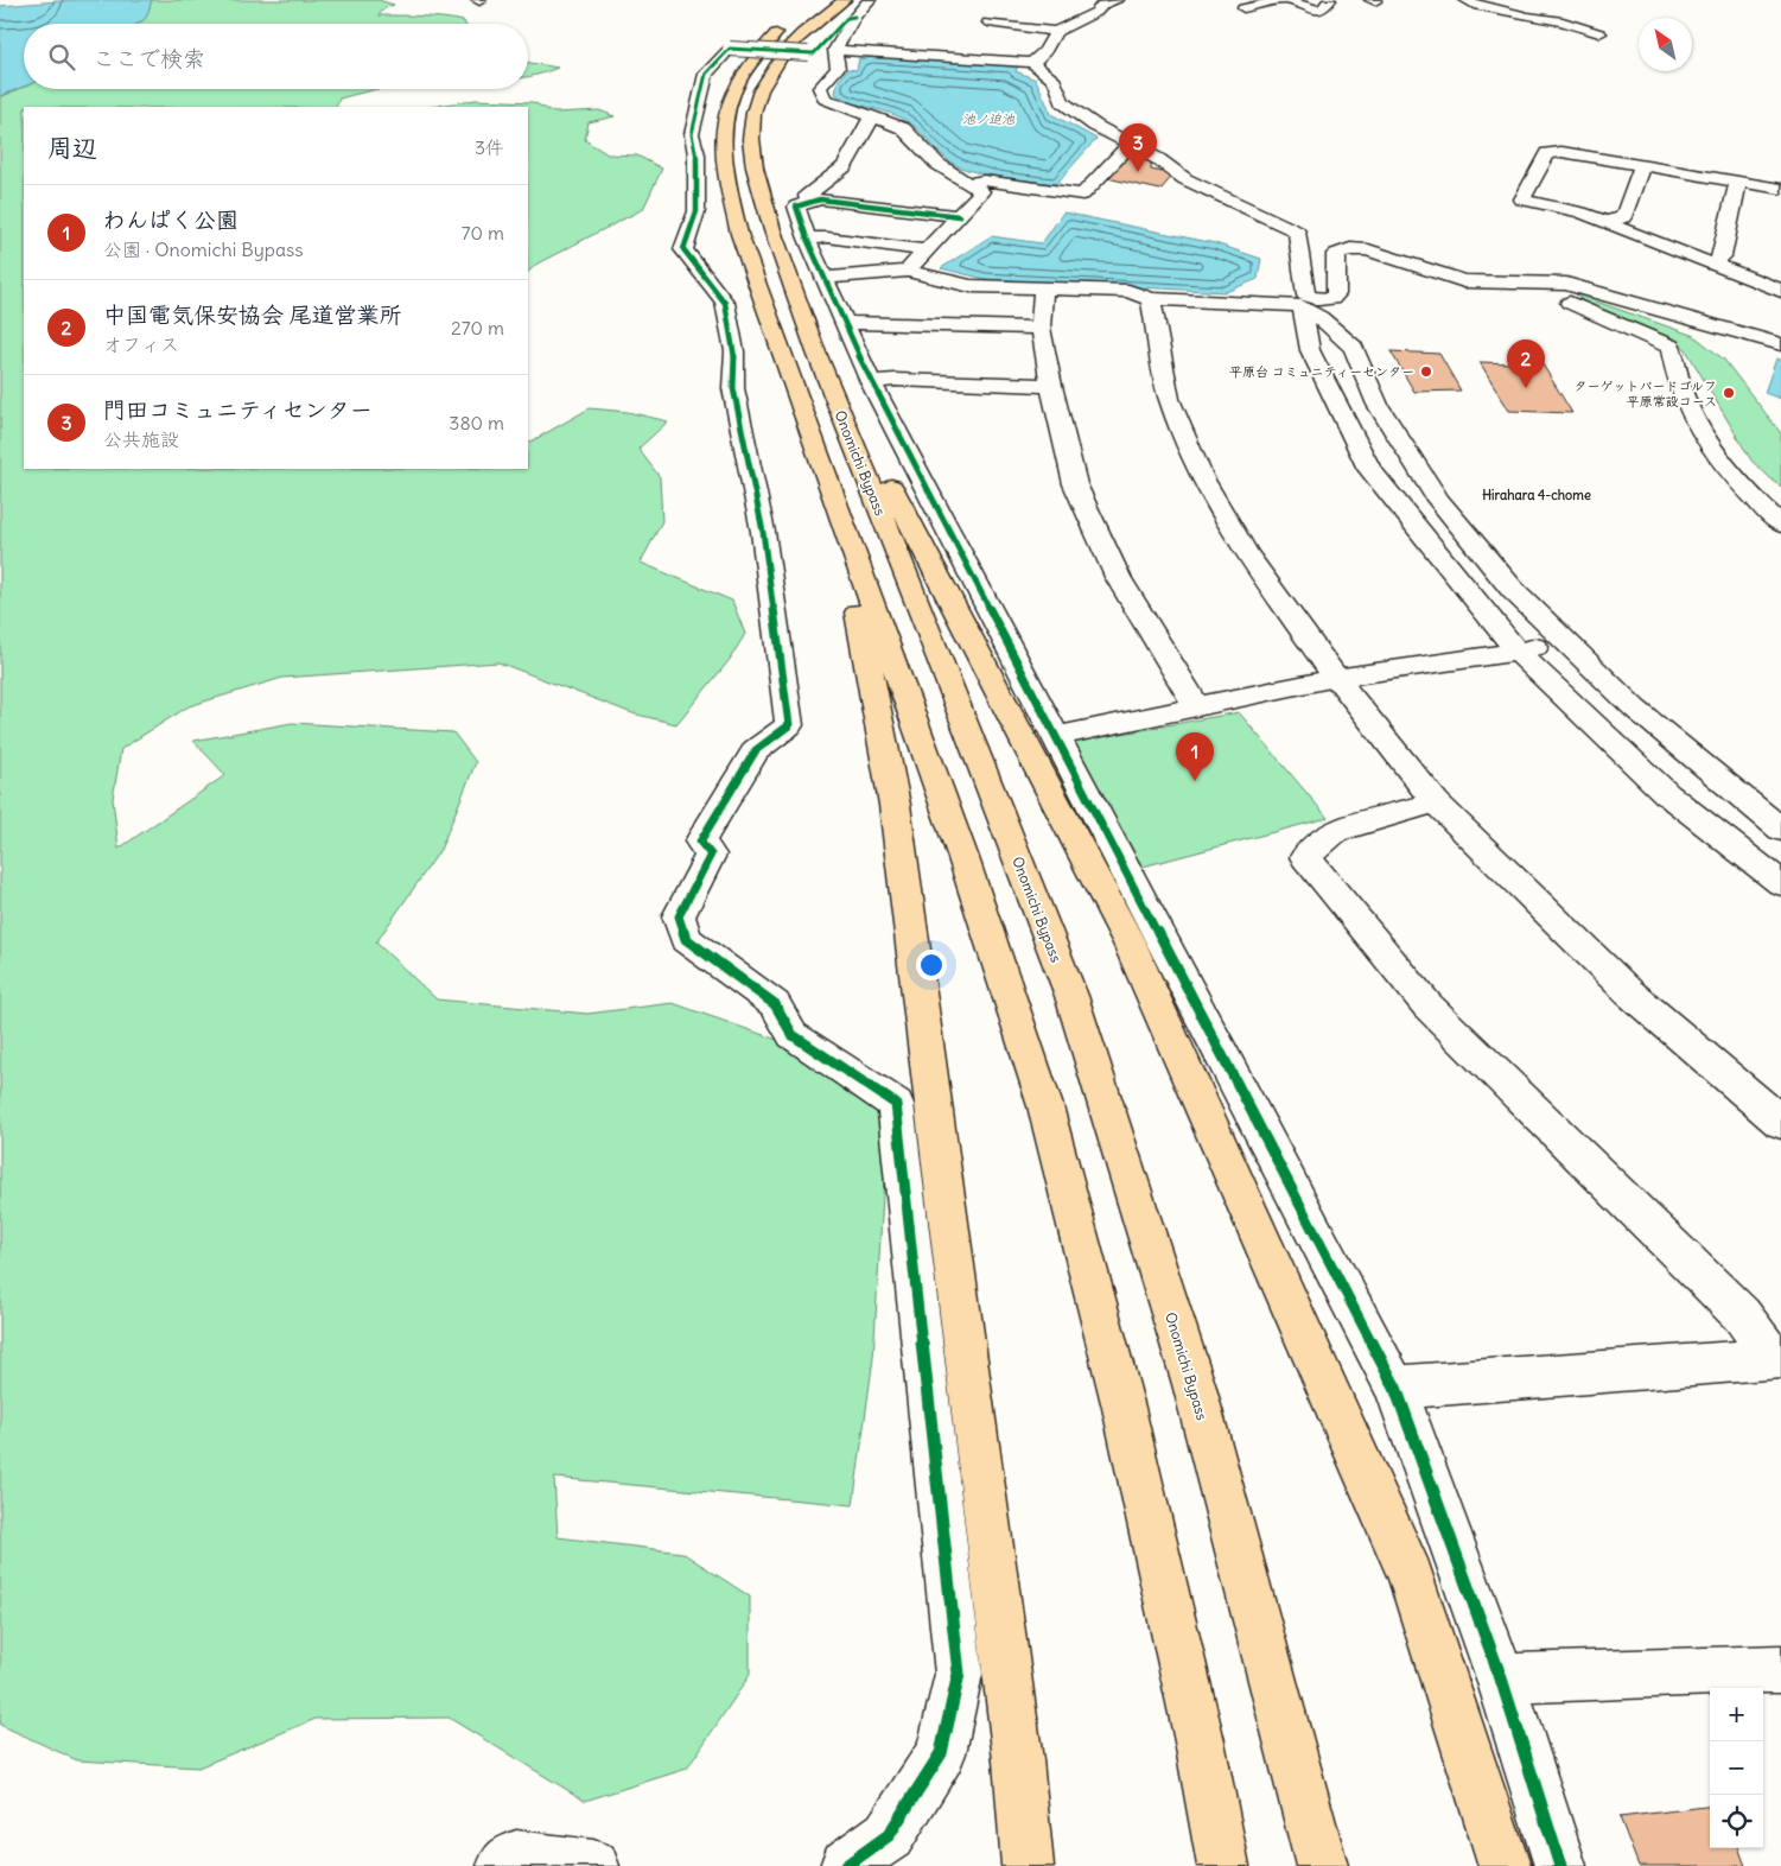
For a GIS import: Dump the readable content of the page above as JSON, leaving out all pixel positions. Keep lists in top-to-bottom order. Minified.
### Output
{"streets":{"highway":["Onomichi Bypass"]},"districts":["Hirahara 4-chome"],"water":["池ノ迫池"],"places":["平原台 コミュニティーセンター","ターゲットバードゴルフ 平原常設コース"],"north":"top left","page":{"search":"ここで検索","heading":["周辺","3件"],"pins":["3","2","1"],"list":[{"mark":"1","name":"わんぱく公園","note":"公園 · Onomichi Bypass","value":"70 m"},{"mark":"2","name":"中国電気保安協会 尾道営業所","note":"オフィス","value":"270 m"},{"mark":"3","name":"門田コミュニティセンター","note":"公共施設","value":"380 m"}],"map_buttons":["+","−"]}}
